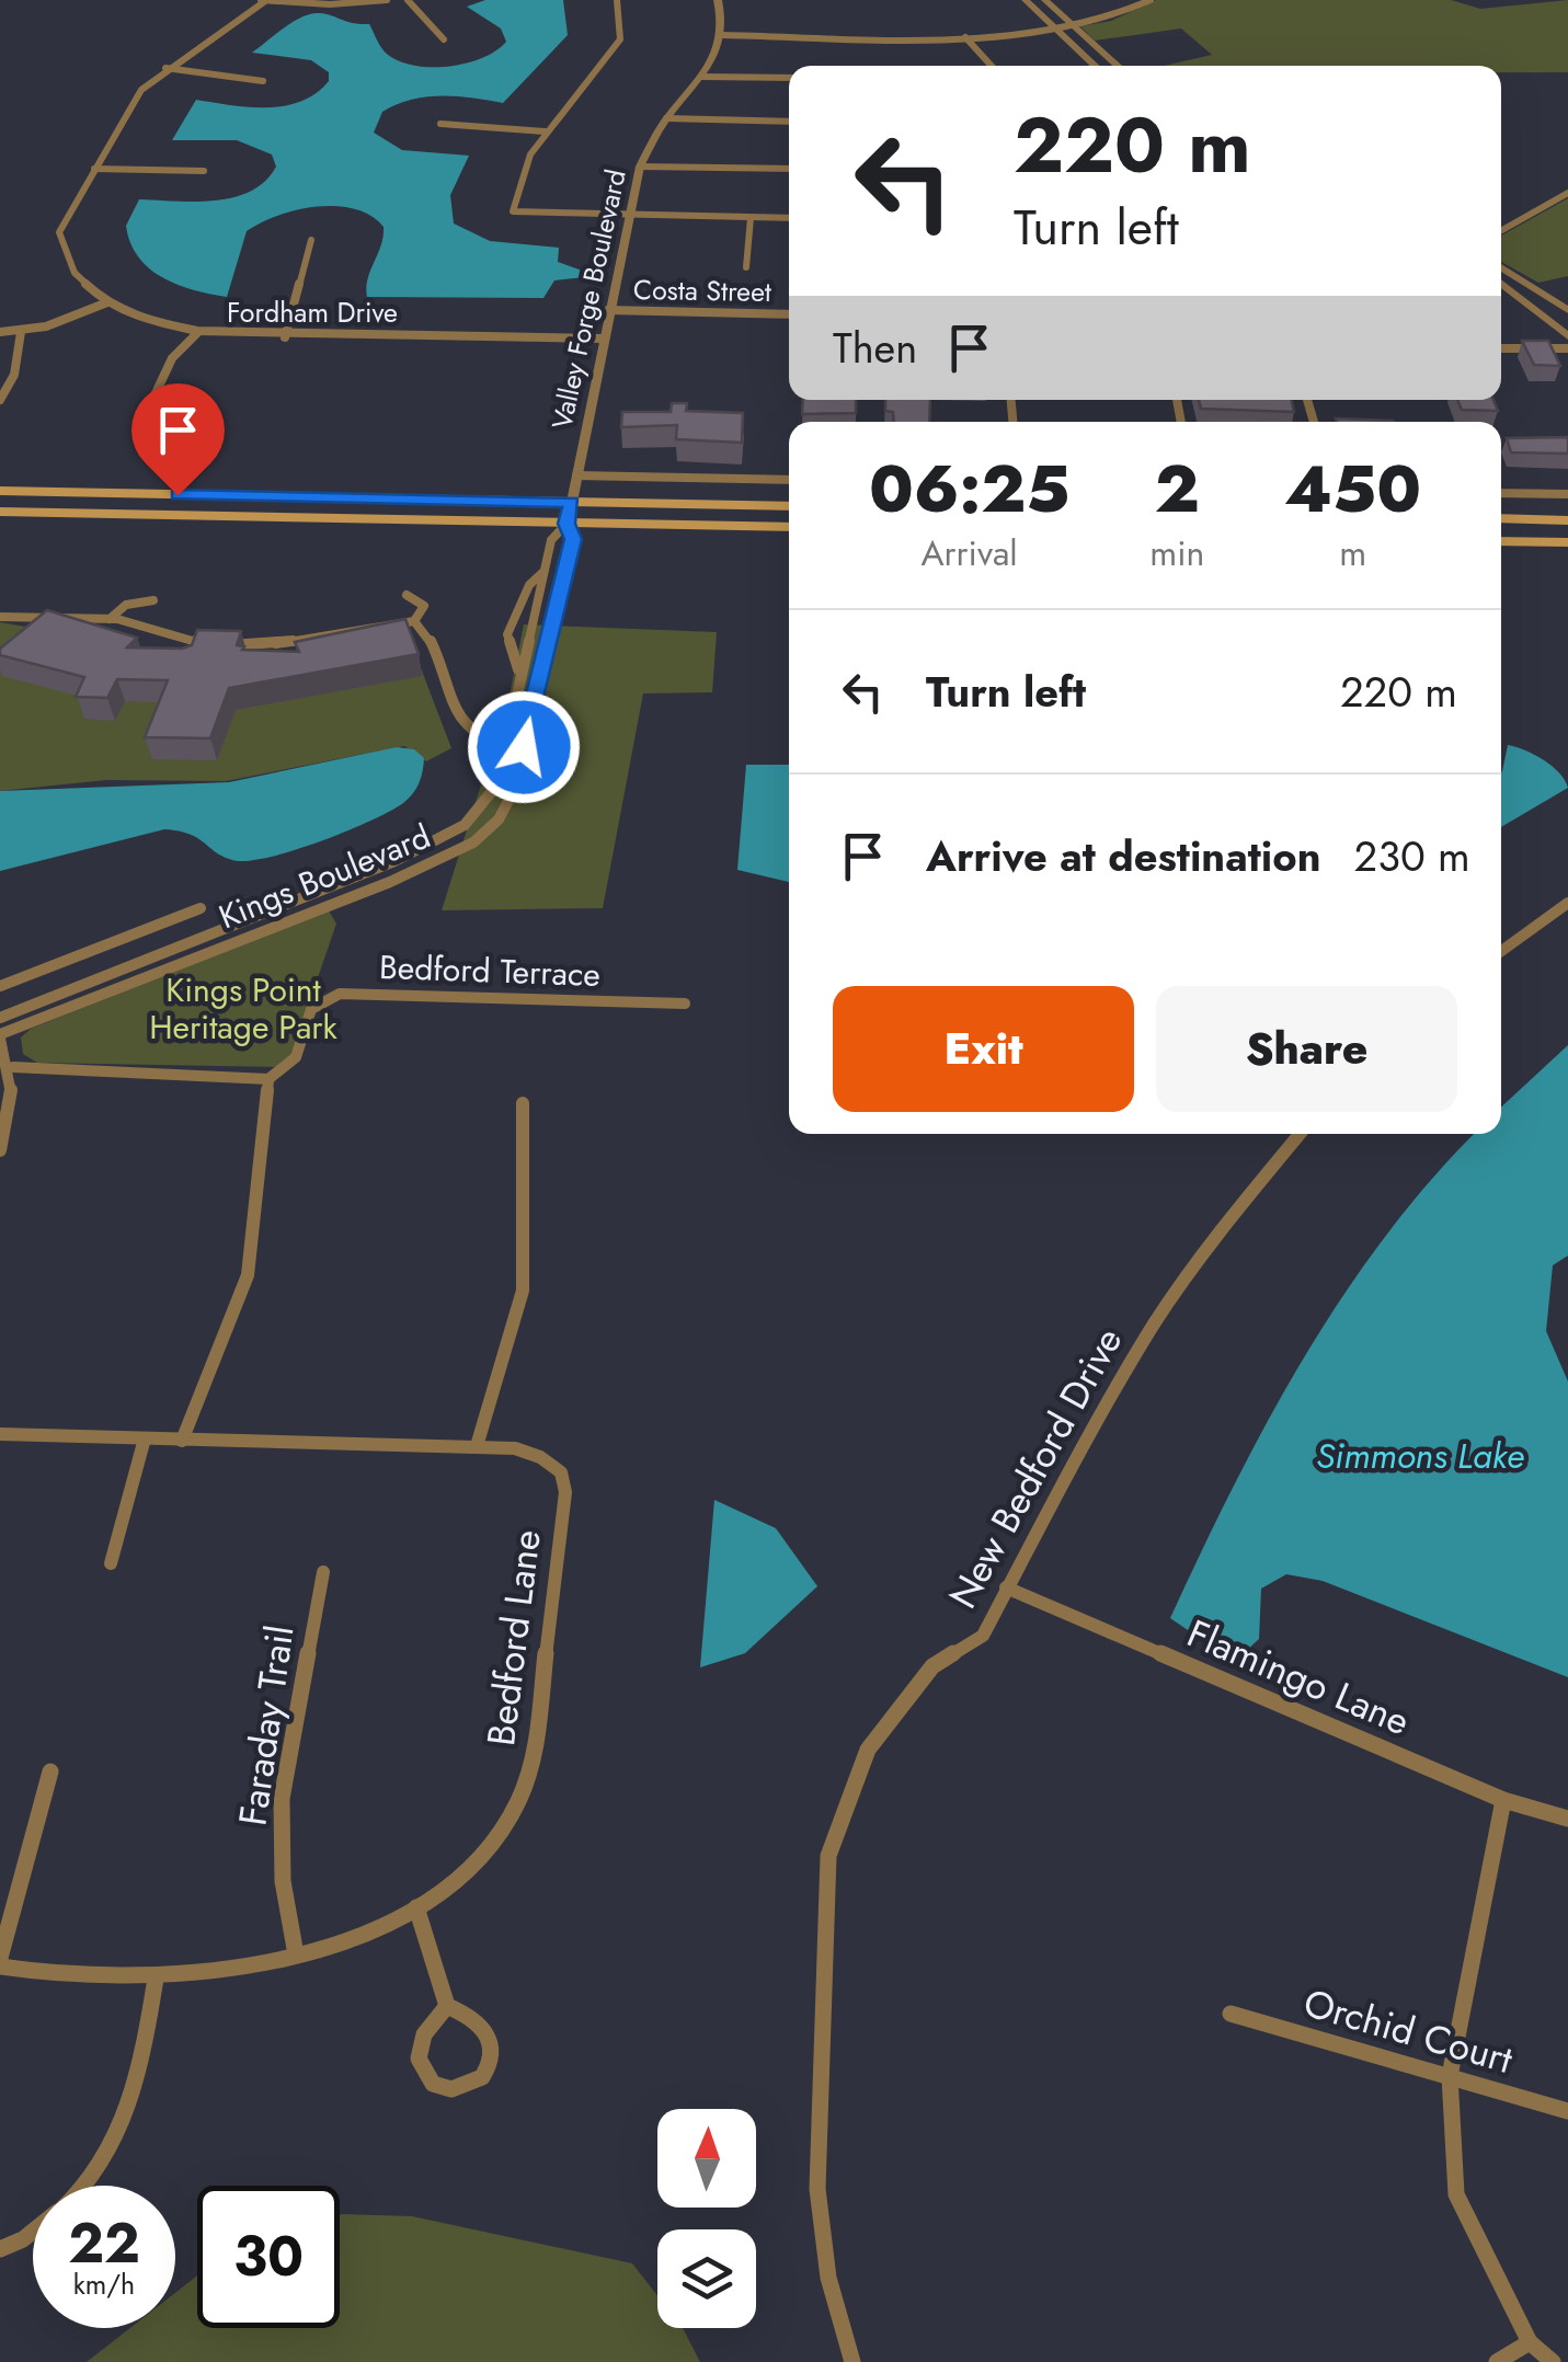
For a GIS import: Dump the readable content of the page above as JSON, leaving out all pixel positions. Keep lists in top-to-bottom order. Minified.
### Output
{"streets":{"street":["Costa Street","Valley Forge Boulevard","Fordham Drive","Kings Boulevard","Bedford Terrace","New Bedford Drive","Bedford Lane","Flamingo Lane","Faraday Trail","Orchid Court"]},"crossings":[["Costa Street","Valley Forge Boulevard"],["Valley Forge Boulevard","Fordham Drive"],["Valley Forge Boulevard","Kings Boulevard"],["New Bedford Drive","Flamingo Lane"],["Bedford Lane","Faraday Trail"]],"water":["Simmons Lake"],"parks":["Kings Point Heritage Park"],"north":"top","page":{"turn":["220 m","Turn left"],"then":"Then","eta":["06:25","Arrival","2","min","450","m"],"list":[{"name":"Turn left","value":"220 m"},{"name":"Arrive at destination","value":"230 m"}],"buttons":["Exit","Share"],"speed":"22 km/h","limit":"30"}}
